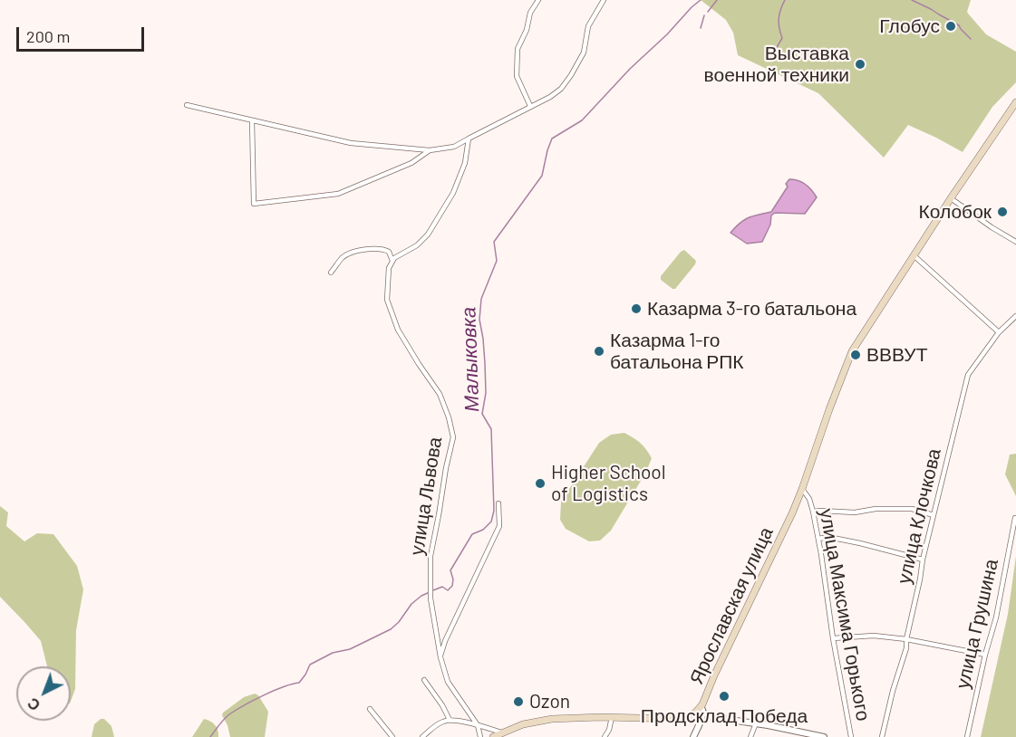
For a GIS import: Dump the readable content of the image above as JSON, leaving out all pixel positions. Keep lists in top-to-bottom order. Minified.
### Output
{"streets":{"main road":["Ярославская улица","улица Максима Горького"],"street":["улица Львова","улица Клочкова","улица Грушина"]},"crossings":[["Ярославская улица","улица Максима Горького"]],"water":["Малыковка"],"places":["Глобус","Выставка военной техники","Колобок","Казарма 3-го батальона","Казарма 1-го батальона РПК","ВВВУТ","Higher School of Logistics","Продсклад Победа","Ozon"],"scale_bar":"200 m","north":"bottom left"}
